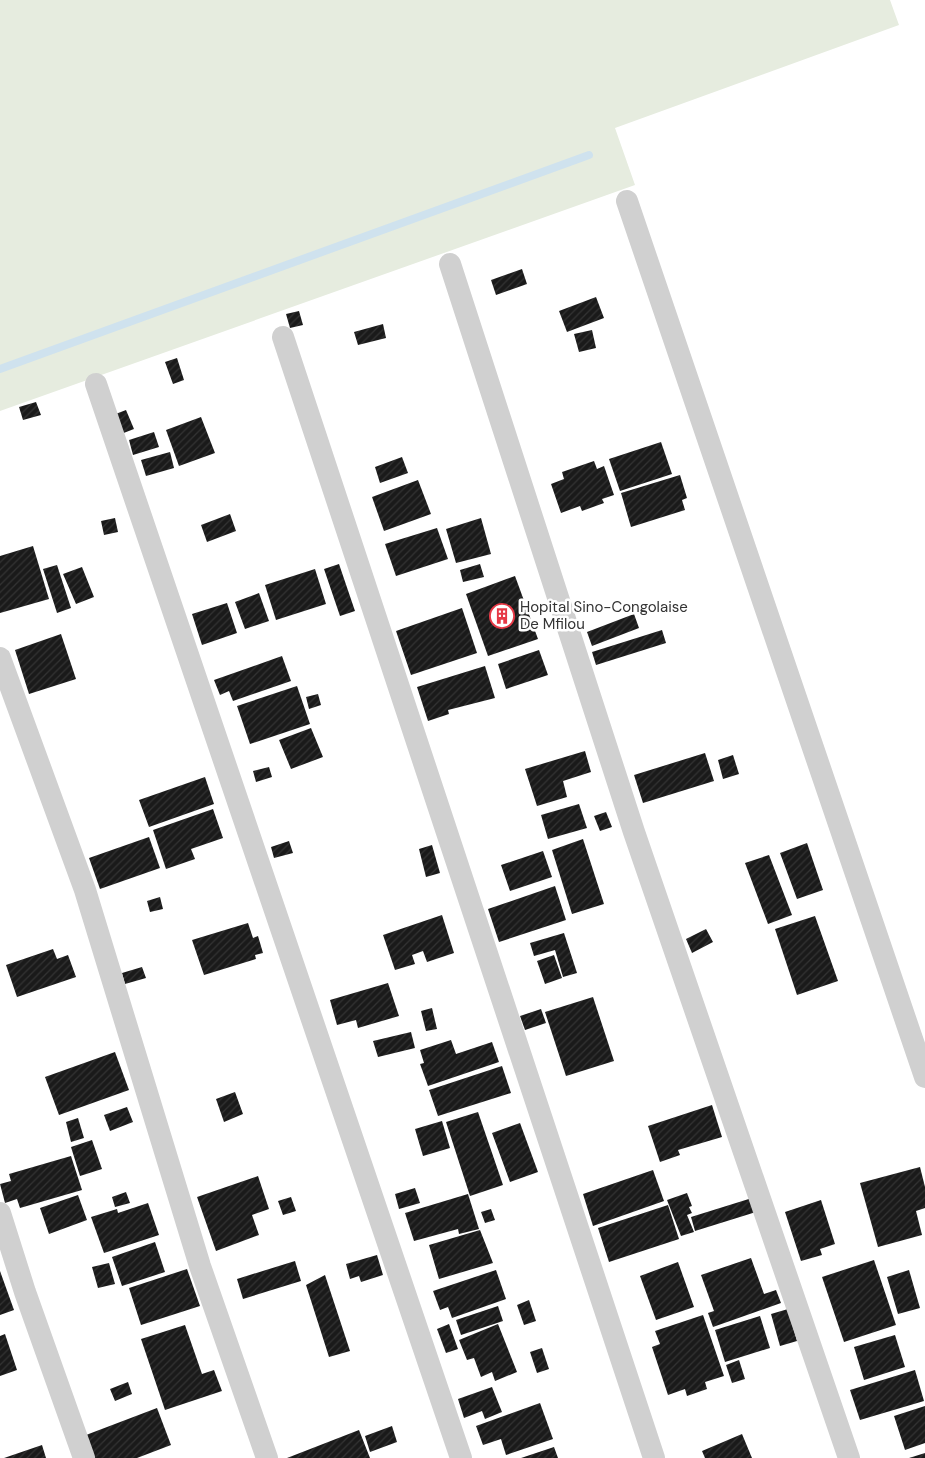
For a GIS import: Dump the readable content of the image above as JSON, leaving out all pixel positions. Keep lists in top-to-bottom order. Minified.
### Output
{"places":{"building":["Hopital Sino-Congolaise De Mfilou"]}}
